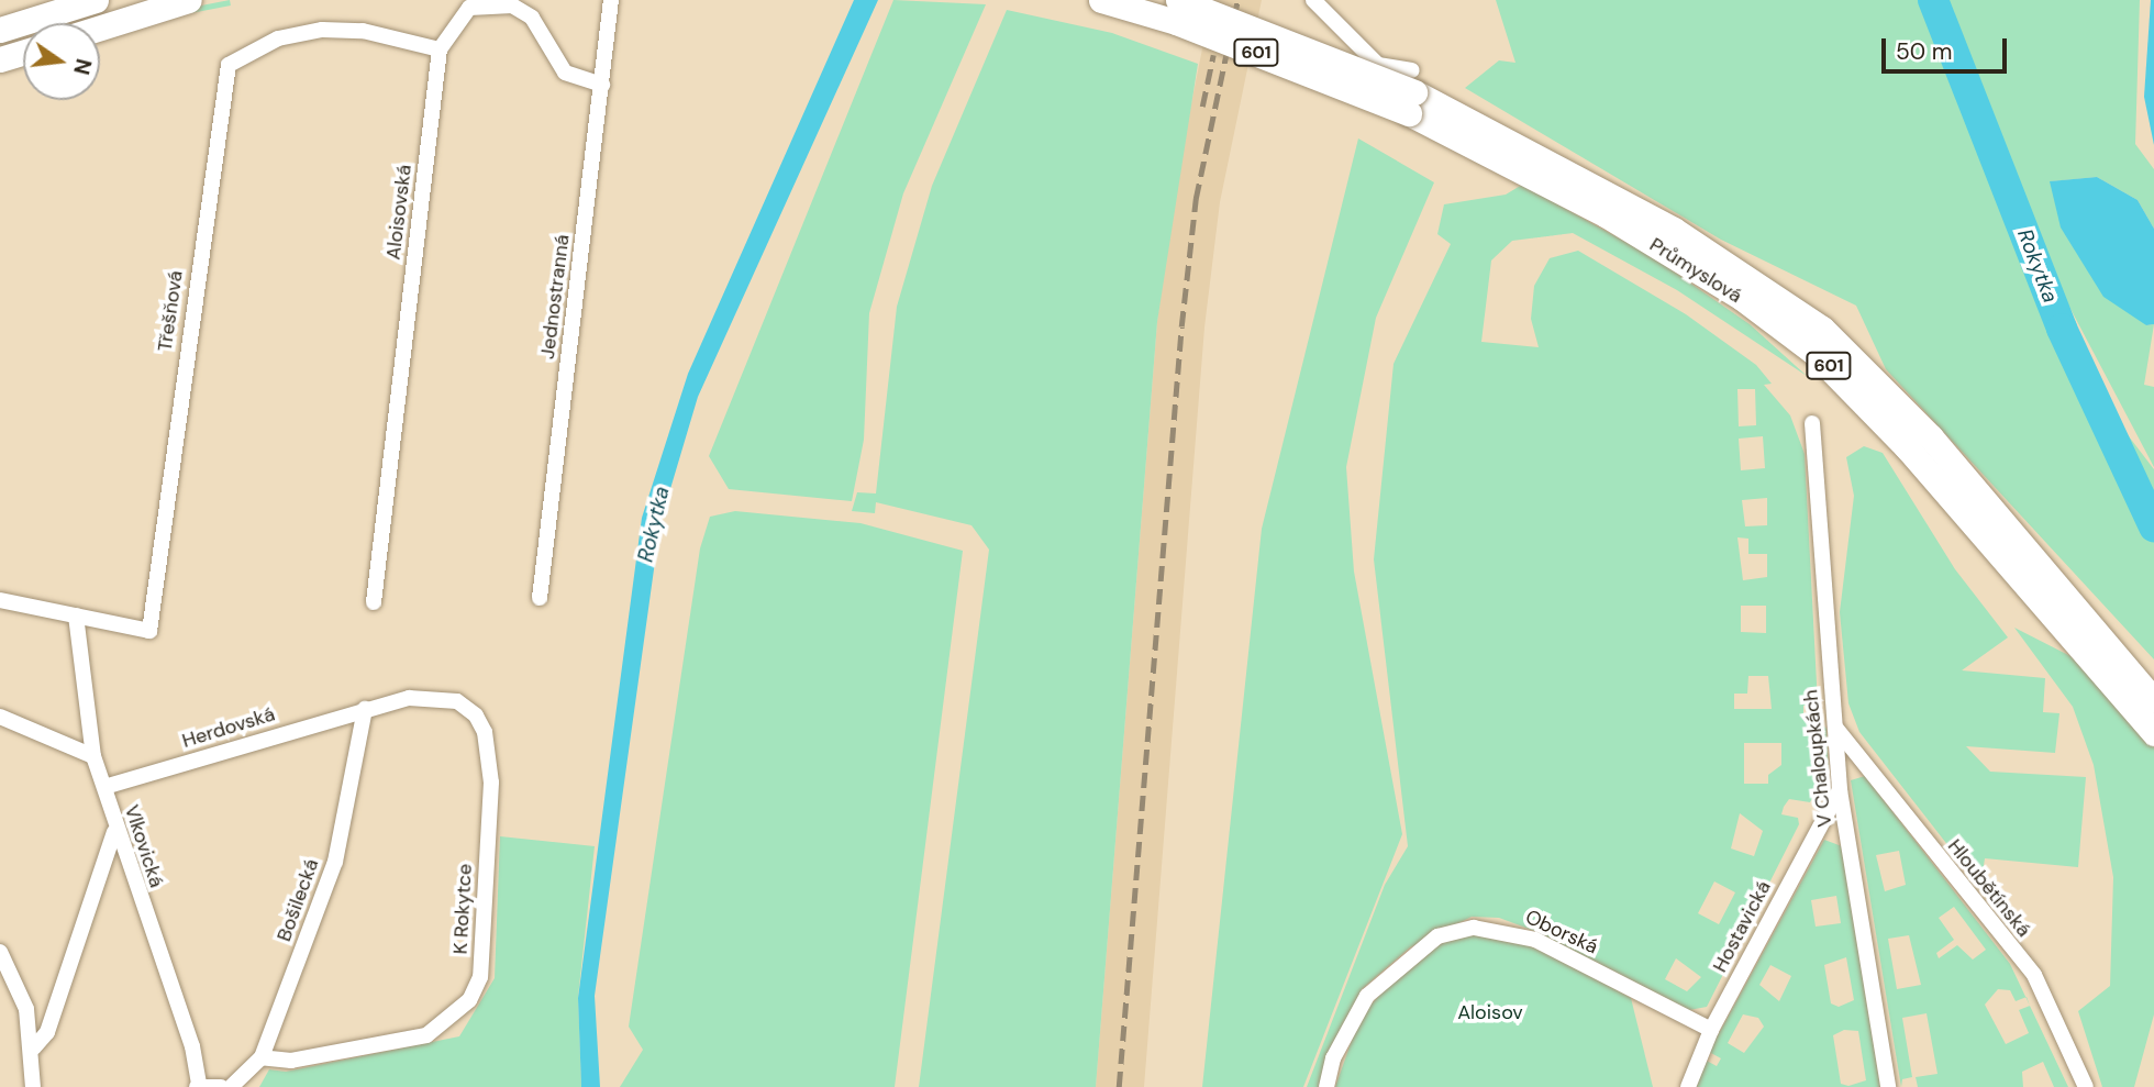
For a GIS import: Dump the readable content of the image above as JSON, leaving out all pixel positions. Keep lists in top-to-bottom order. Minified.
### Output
{"streets":{"main road":["601","Průmyslová"],"street":["Aloisovská","Jednostranná","Třešňová","Herdovská","V Chaloupkách","Vlkovická","Hloubětínská","Bošilecká","K Rokytce","Hostavická","Oborská"]},"crossings":[["Aloisovská","Třešňová"],["Třešňová","Vlkovická"],["Herdovská","Vlkovická"],["Herdovská","Bošilecká"],["Herdovská","K Rokytce"],["V Chaloupkách","Hloubětínská"],["V Chaloupkách","Hostavická"],["Bošilecká","K Rokytce"],["Hostavická","Oborská"]],"water":["Rokytka"],"parks":["Aloisov"],"scale_bar":"50 m","north":"right"}
